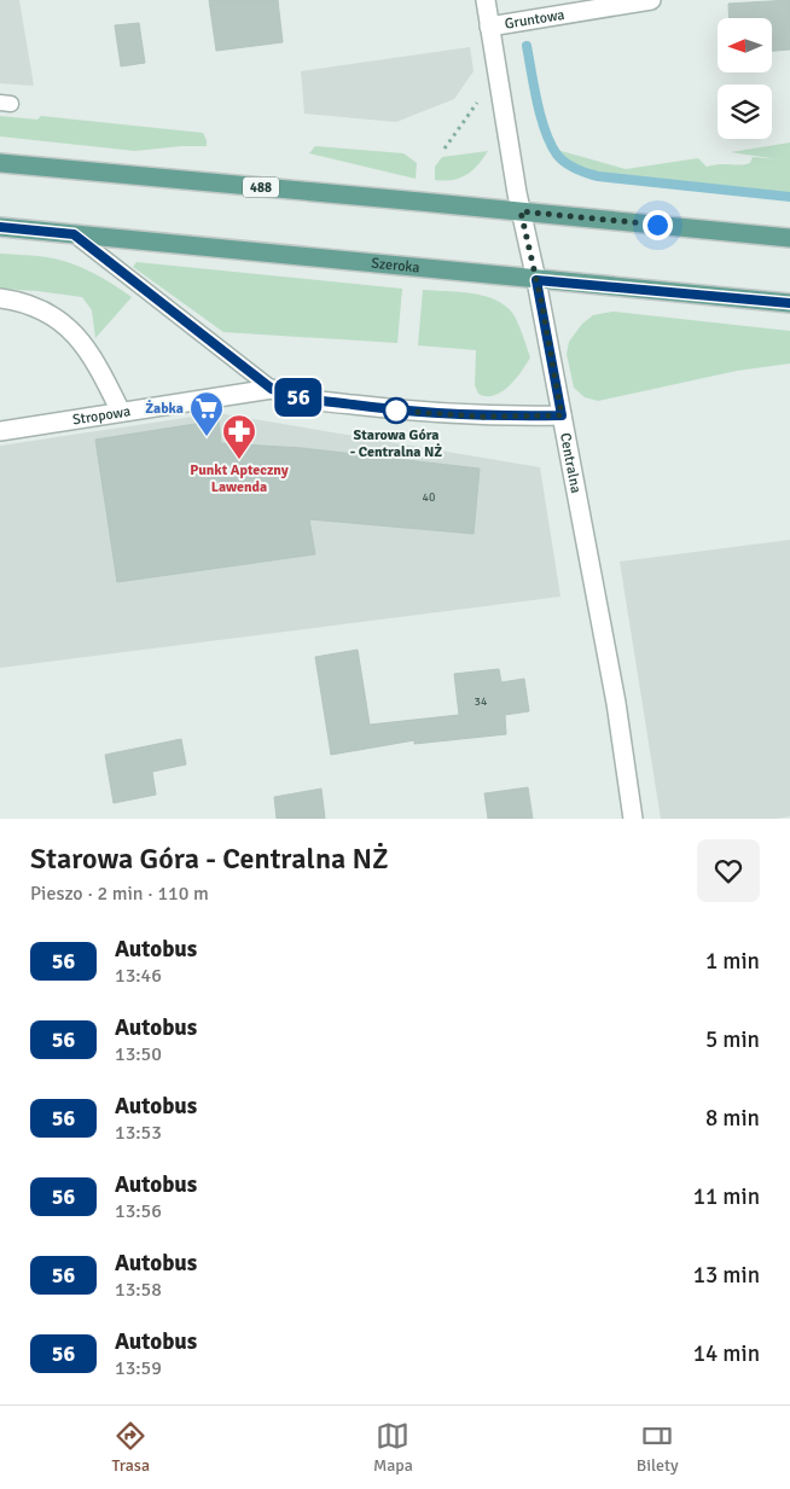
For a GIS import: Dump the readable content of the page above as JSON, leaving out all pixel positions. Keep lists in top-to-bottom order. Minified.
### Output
{"streets":{"main road":["488","Szeroka"],"street":["Gruntowa","Stropowa","Centralna"]},"crossings":[["Gruntowa","Centralna"],["488","Centralna"],["Szeroka","Centralna"],["Stropowa","Centralna"]],"places":{"other":["Starowa Góra - Centralna NŻ"],"supermarket":["Żabka"],"pharmacy":["Punkt Apteczny Lawenda"]},"lines":["bus line 56"],"house_numbers":["40","34"],"north":"left","page":{"on_map":"56","heading":["Starowa Góra - Centralna NŻ","Pieszo · 2 min · 110 m"],"list":[{"mark":"56","name":"Autobus","note":"13:46","value":"1 min"},{"mark":"56","name":"Autobus","note":"13:50","value":"5 min"},{"mark":"56","name":"Autobus","note":"13:53","value":"8 min"},{"mark":"56","name":"Autobus","note":"13:56","value":"11 min"},{"mark":"56","name":"Autobus","note":"13:58","value":"13 min"},{"mark":"56","name":"Autobus","note":"13:59","value":"14 min"}],"tabs":["Trasa","Mapa","Bilety"]}}
